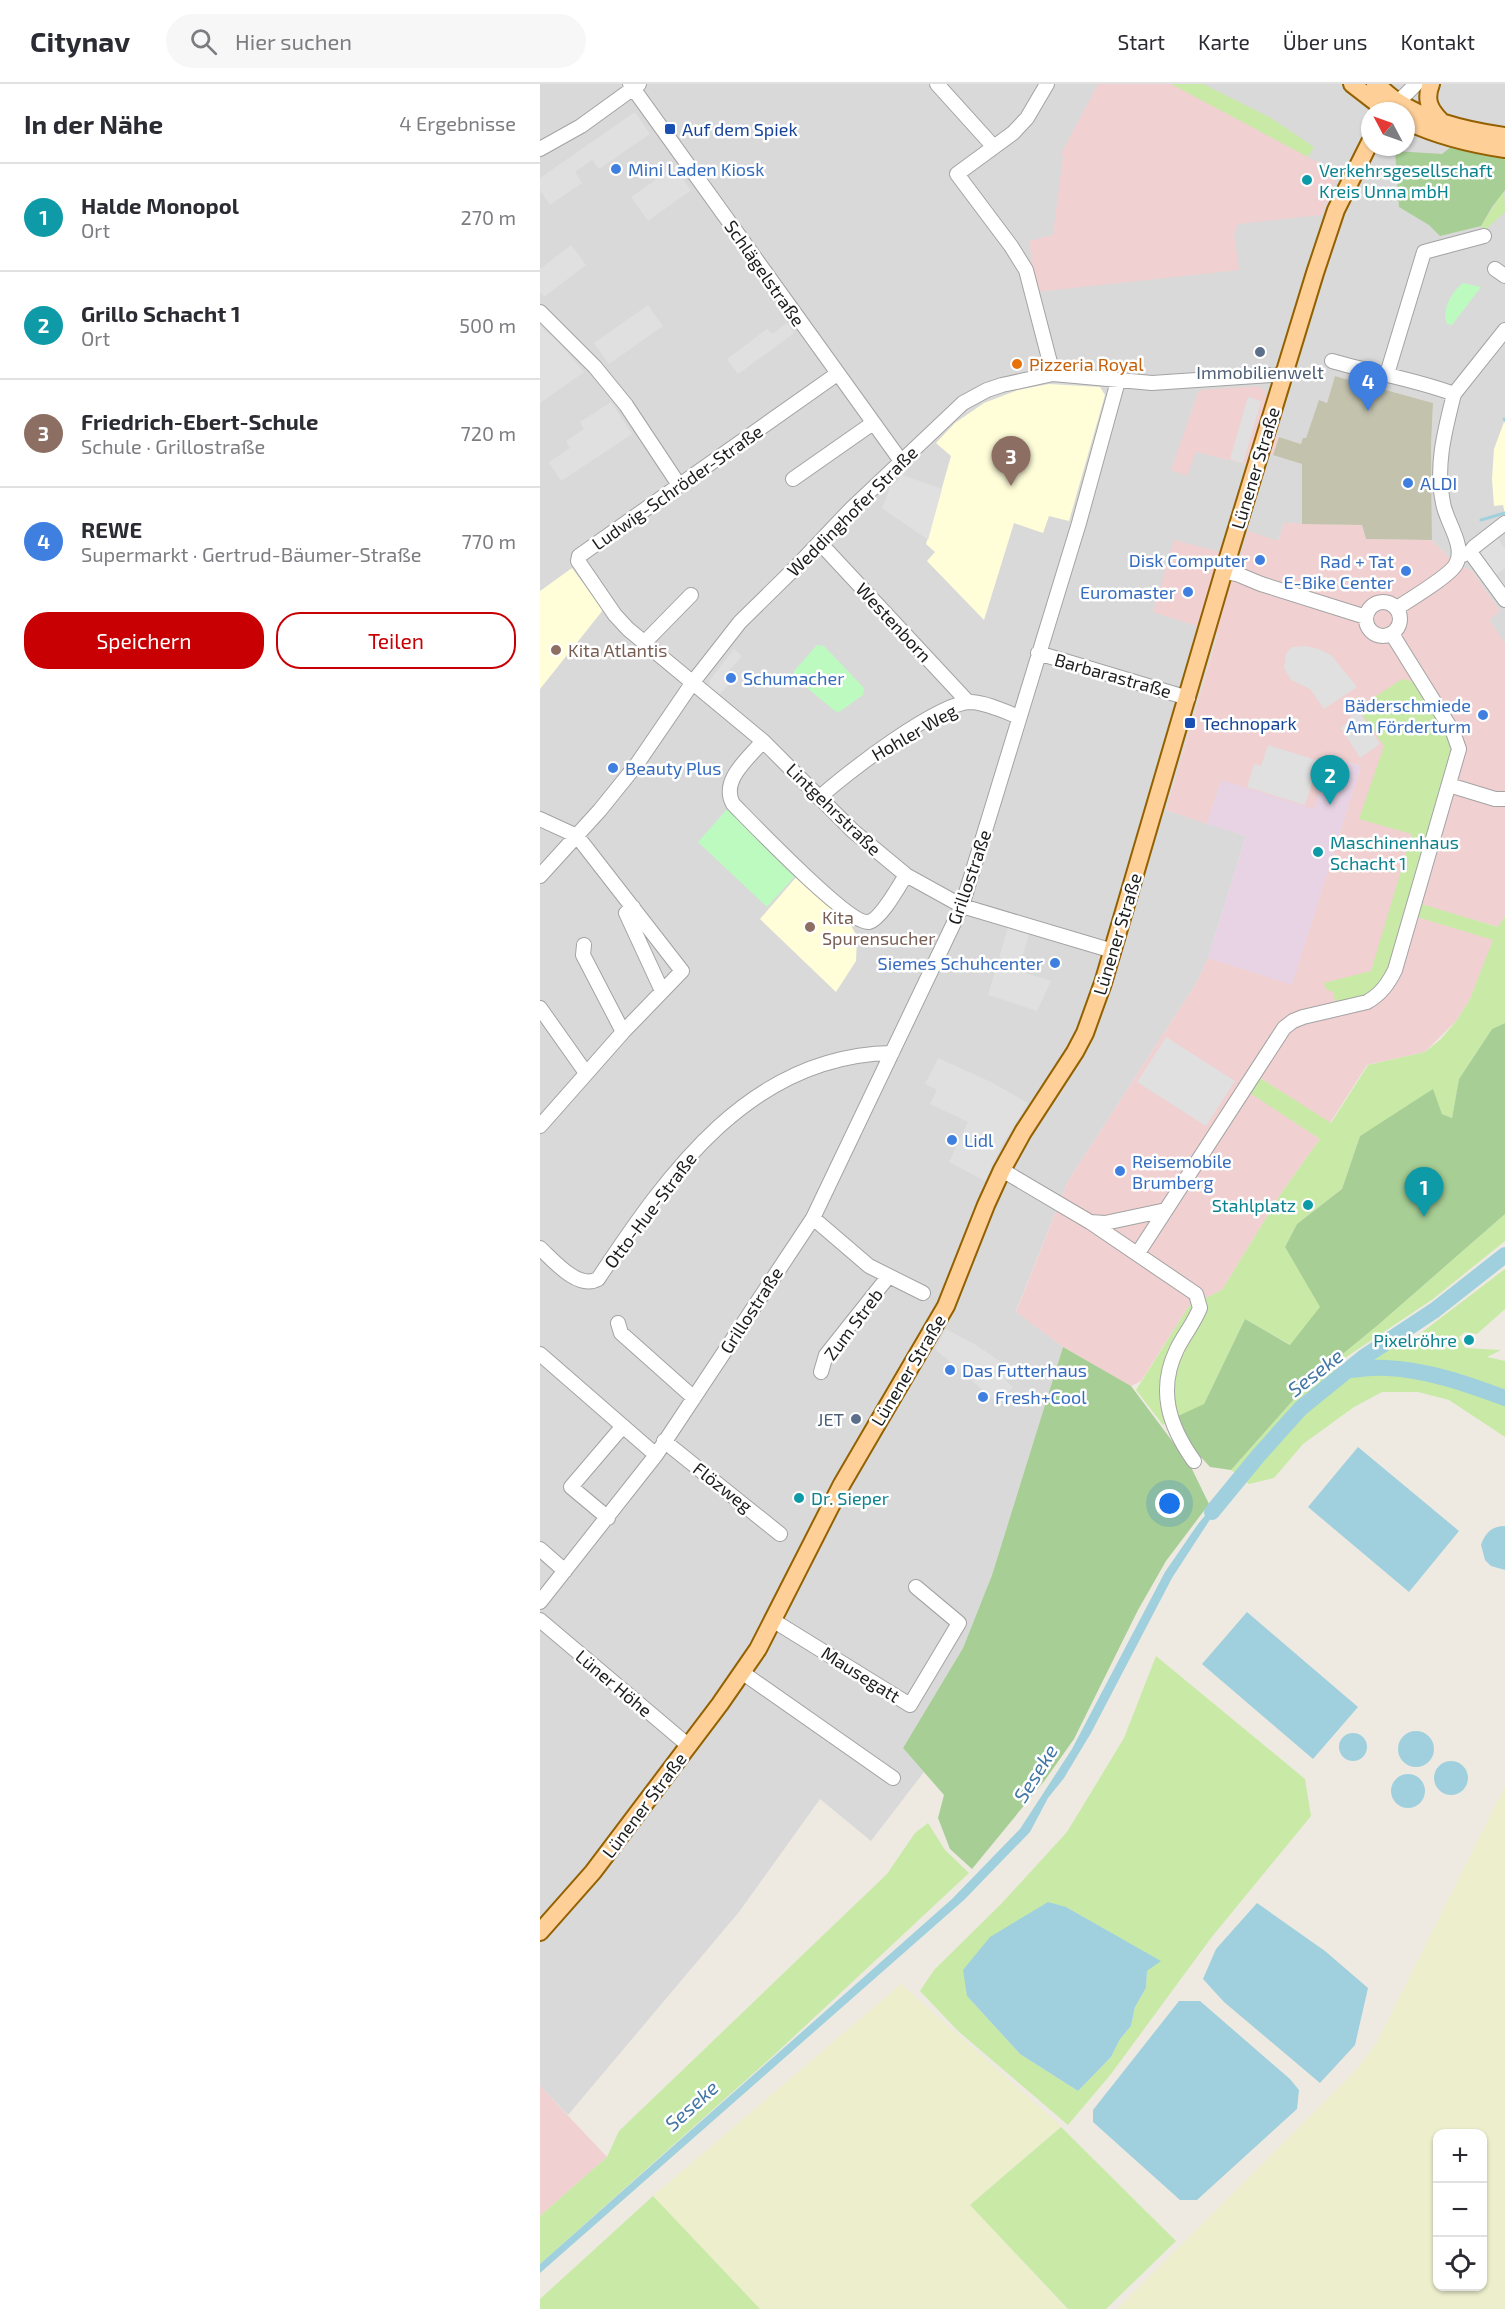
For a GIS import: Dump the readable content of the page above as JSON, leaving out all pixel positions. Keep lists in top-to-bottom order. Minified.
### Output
{"streets":{"main road":["Lünener Straße"],"street":["Schlägelstraße","Ludwig-Schröder-Straße","Weddinghofer Straße","Westenborn","Barbarastraße","Hohler Weg","Lintgehrstraße","Grillostraße","Otto-Hue-Straße","Zum Streb","Flözweg","Mausegatt","Lüner Höhe"]},"crossings":[["Schlägelstraße","Ludwig-Schröder-Straße"],["Schlägelstraße","Weddinghofer Straße"],["Lünener Straße","Weddinghofer Straße"],["Lünener Straße","Barbarastraße"],["Lünener Straße","Lintgehrstraße"],["Lünener Straße","Mausegatt"],["Lünener Straße","Lüner Höhe"],["Ludwig-Schröder-Straße","Weddinghofer Straße"],["Ludwig-Schröder-Straße","Lintgehrstraße"],["Weddinghofer Straße","Westenborn"],["Weddinghofer Straße","Lintgehrstraße"],["Weddinghofer Straße","Grillostraße"],["Westenborn","Hohler Weg"],["Barbarastraße","Grillostraße"],["Hohler Weg","Lintgehrstraße"],["Hohler Weg","Grillostraße"],["Lintgehrstraße","Grillostraße"],["Grillostraße","Otto-Hue-Straße"],["Grillostraße","Zum Streb"],["Grillostraße","Flözweg"]],"water":["Seseke"],"places":{"transit":["Auf dem Spiek","Technopark"],"other":["Mini Laden Kiosk","Verkehrsgesellschaft Kreis Unna mbH","Immobilienwelt","Pizzeria Royal","ALDI","Disk Computer","Rad + Tat E-Bike Center","Euromaster","Kita Atlantis","Schumacher","Bäderschmiede Am Förderturm","Beauty Plus","Maschinenhaus Schacht 1","Kita Spurensucher","Siemes Schuhcenter","Lidl","Reisemobile Brumberg","Stahlplatz","Pixelröhre","Das Futterhaus","Fresh+Cool","JET","Dr. Sieper"]},"north":"top left","page":{"header":"Citynav","search":"Hier suchen","nav":["Start","Karte","Über uns","Kontakt"],"heading":["In der Nähe","4 Ergebnisse"],"list":[{"mark":"1","name":"Halde Monopol","note":"Ort","value":"270 m"},{"mark":"2","name":"Grillo Schacht 1","note":"Ort","value":"500 m"},{"mark":"3","name":"Friedrich-Ebert-Schule","note":"Schule · Grillostraße","value":"720 m"},{"mark":"4","name":"REWE","note":"Supermarkt · Gertrud-Bäumer-Straße","value":"770 m"}],"pins":["4","3","2","1"],"buttons":["Speichern","Teilen"],"map_buttons":["+","−"]}}
